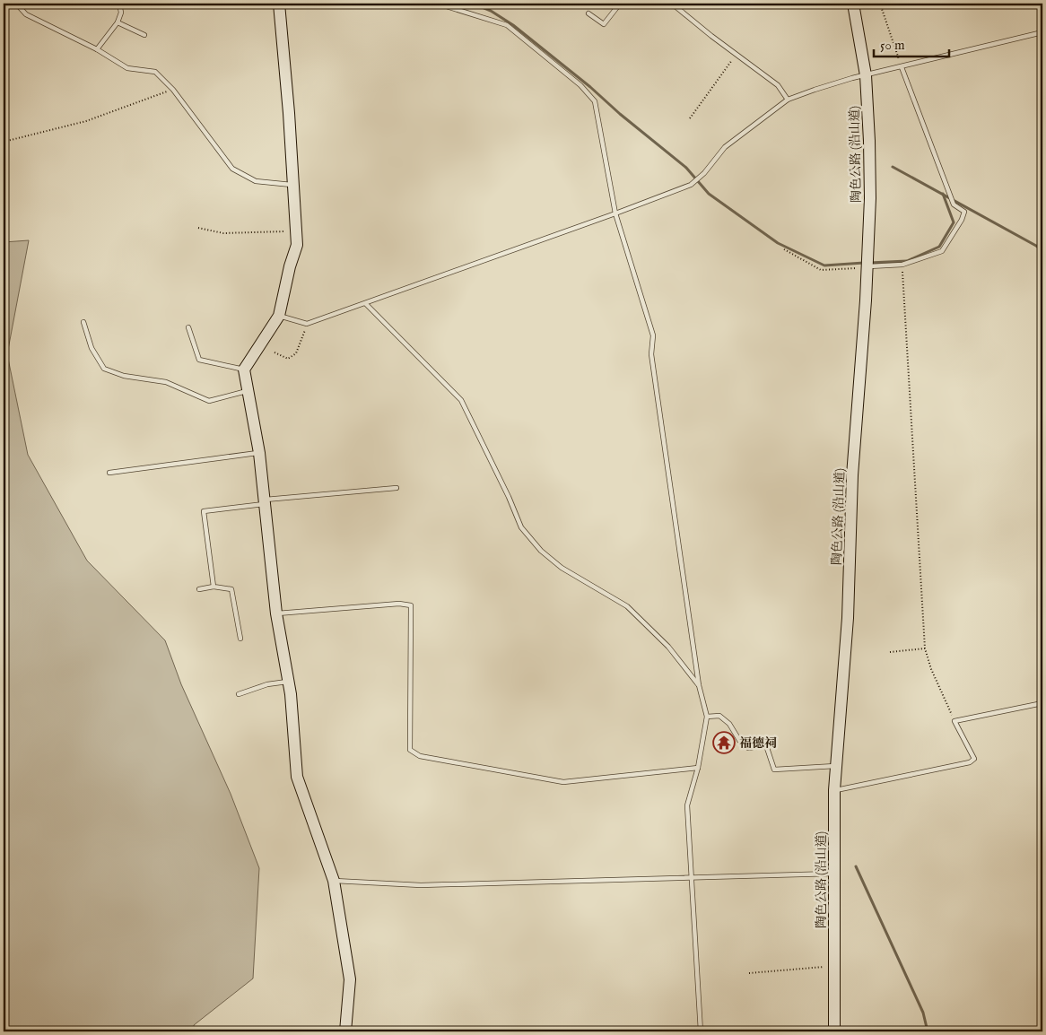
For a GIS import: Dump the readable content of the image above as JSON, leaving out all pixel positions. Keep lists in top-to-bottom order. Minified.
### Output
{"streets":{"street":["陶色公路 (沿山道)"]},"places":{"temple":["福德祠"]},"scale_bar":"50 m"}
